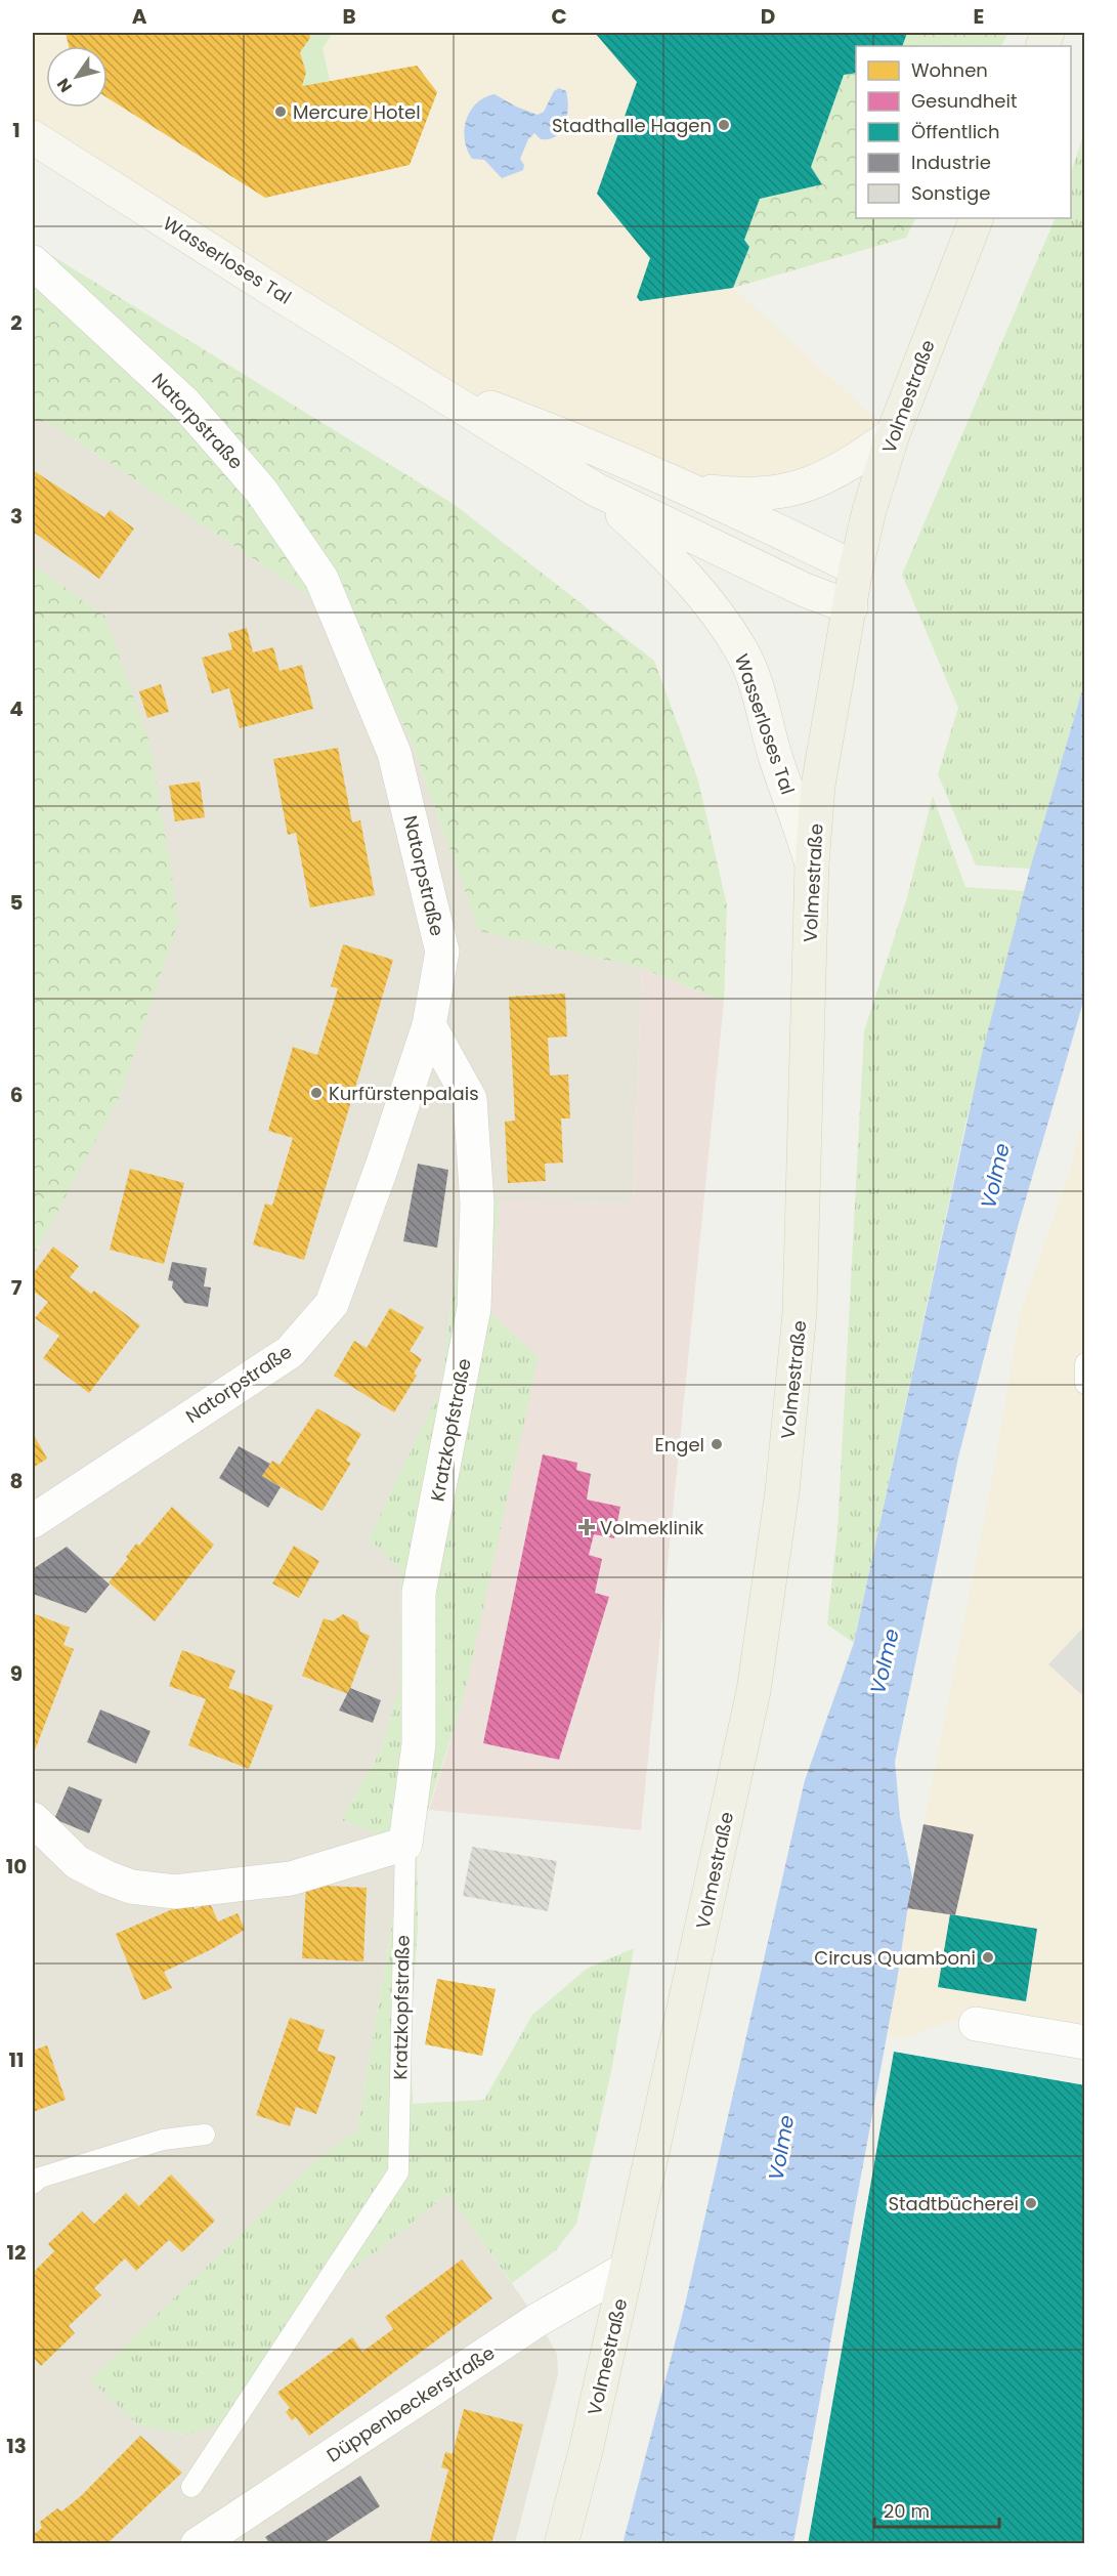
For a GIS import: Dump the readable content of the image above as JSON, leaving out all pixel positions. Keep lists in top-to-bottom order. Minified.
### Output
{"streets":{"main road":["Wasserloses Tal","Volmestraße"],"street":["Natorpstraße","Kratzkopfstraße","Düppenbeckerstraße"]},"crossings":[["Wasserloses Tal","Volmestraße"],["Volmestraße","Düppenbeckerstraße"],["Natorpstraße","Kratzkopfstraße"]],"water":["Volme"],"places":{"other":["Mercure Hotel","Stadthalle Hagen","Kurfürstenpalais","Engel","Circus Quamboni","Stadtbücherei"],"health":["Volmeklinik"]},"legend":["Wohnen","Gesundheit","Öffentlich","Industrie","Sonstige"],"scale_bar":"20 m","north":"bottom left","grid":{"columns":["A","B","C","D","E"],"rows":["1","2","3","4","5","6","7","8","9","10","11","12","13"]}}
